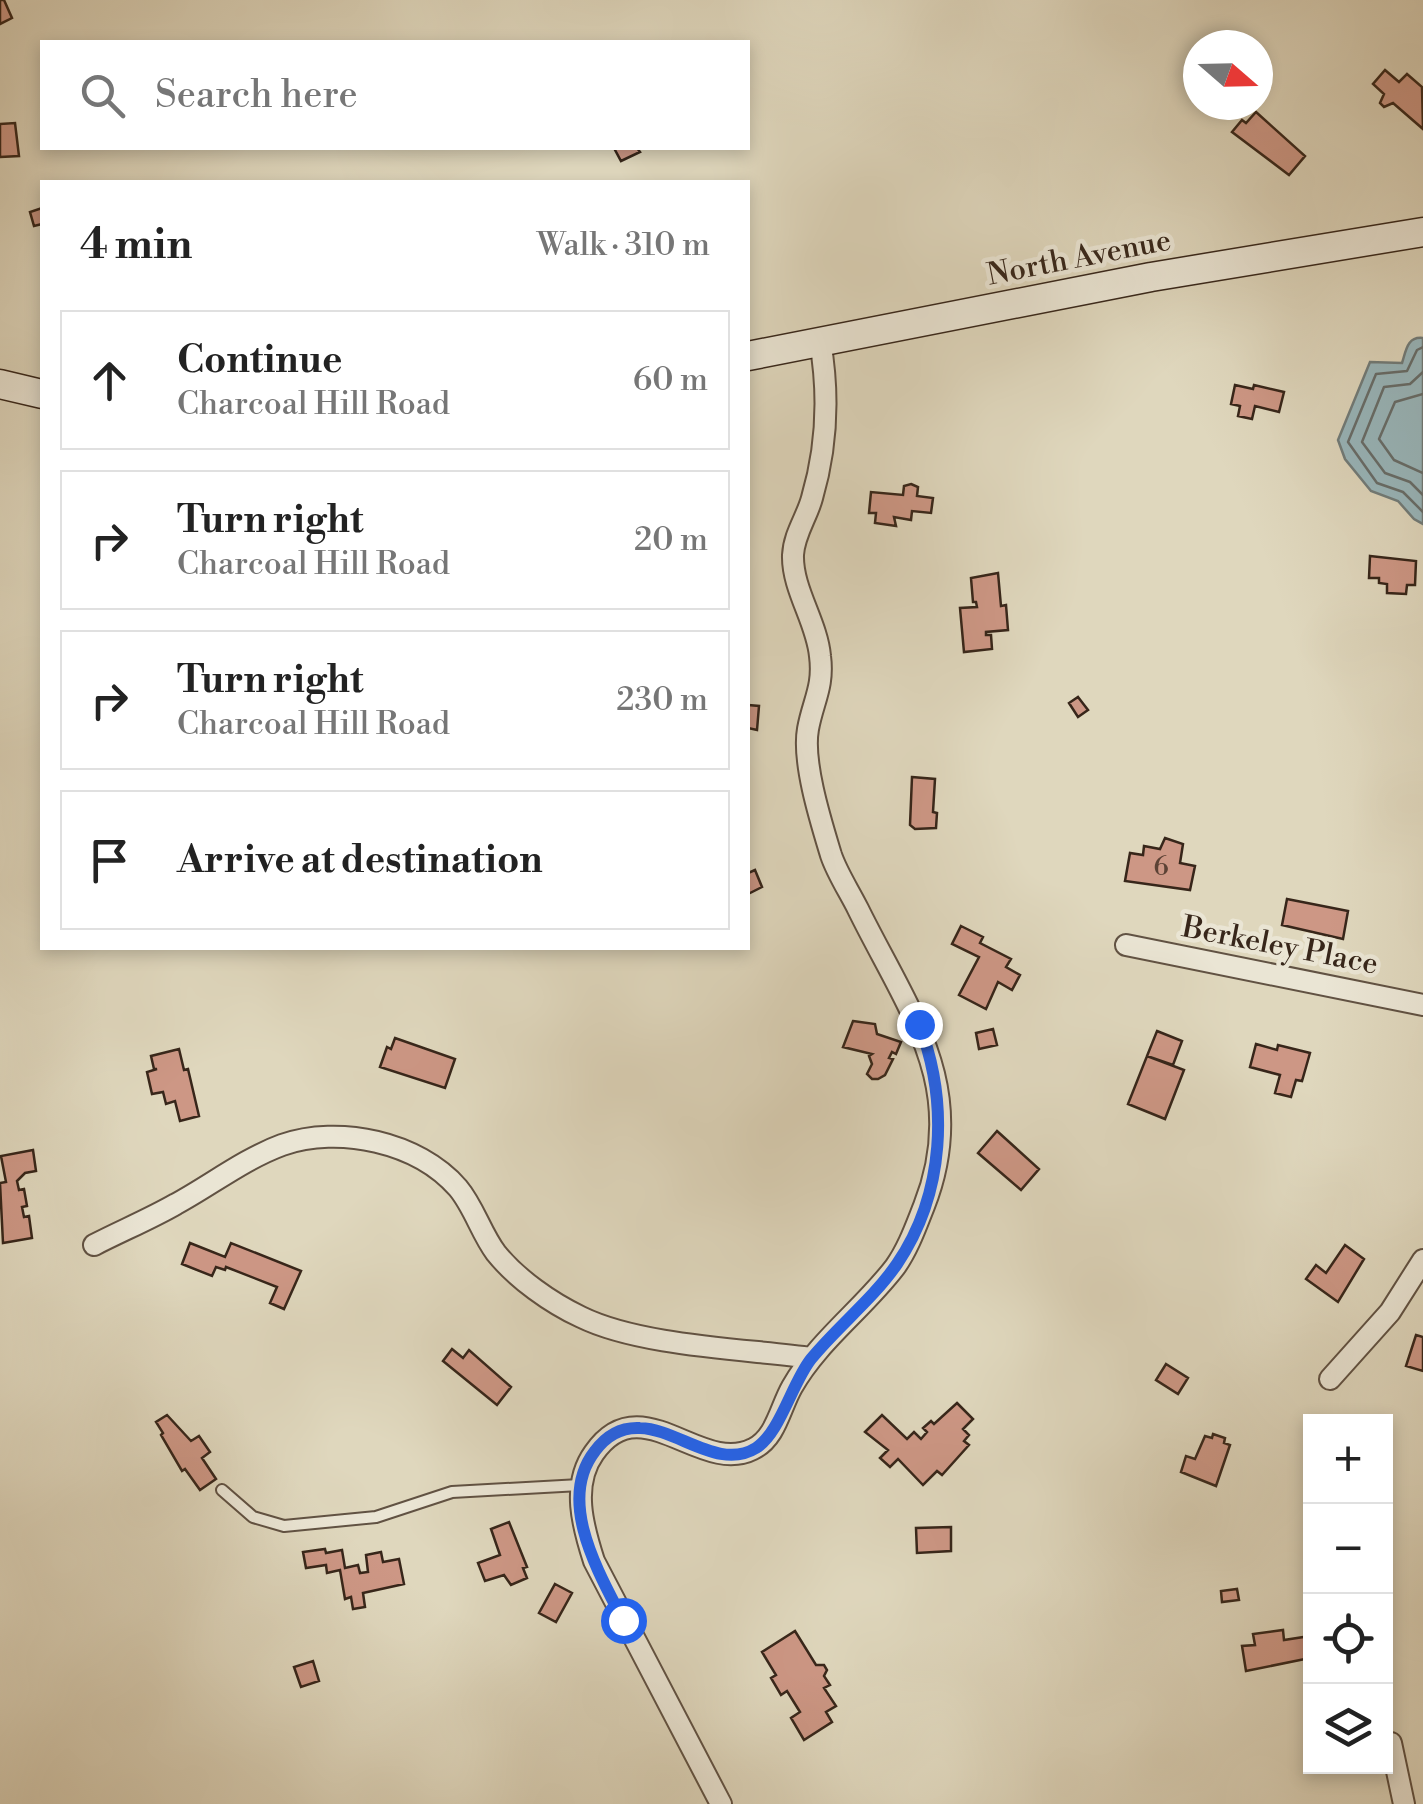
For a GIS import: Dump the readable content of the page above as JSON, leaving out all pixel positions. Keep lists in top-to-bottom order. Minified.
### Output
{"streets":{"street":["North Avenue","Berkeley Place"]},"house_numbers":["6"],"north":"right","page":{"search":"Search here","heading":["4 min","Walk · 310 m"],"list":[["Continue","Charcoal Hill Road","60 m"],["Turn right","Charcoal Hill Road","20 m"],["Turn right","Charcoal Hill Road","230 m"],"Arrive at destination"],"map_buttons":["+","−"]}}
